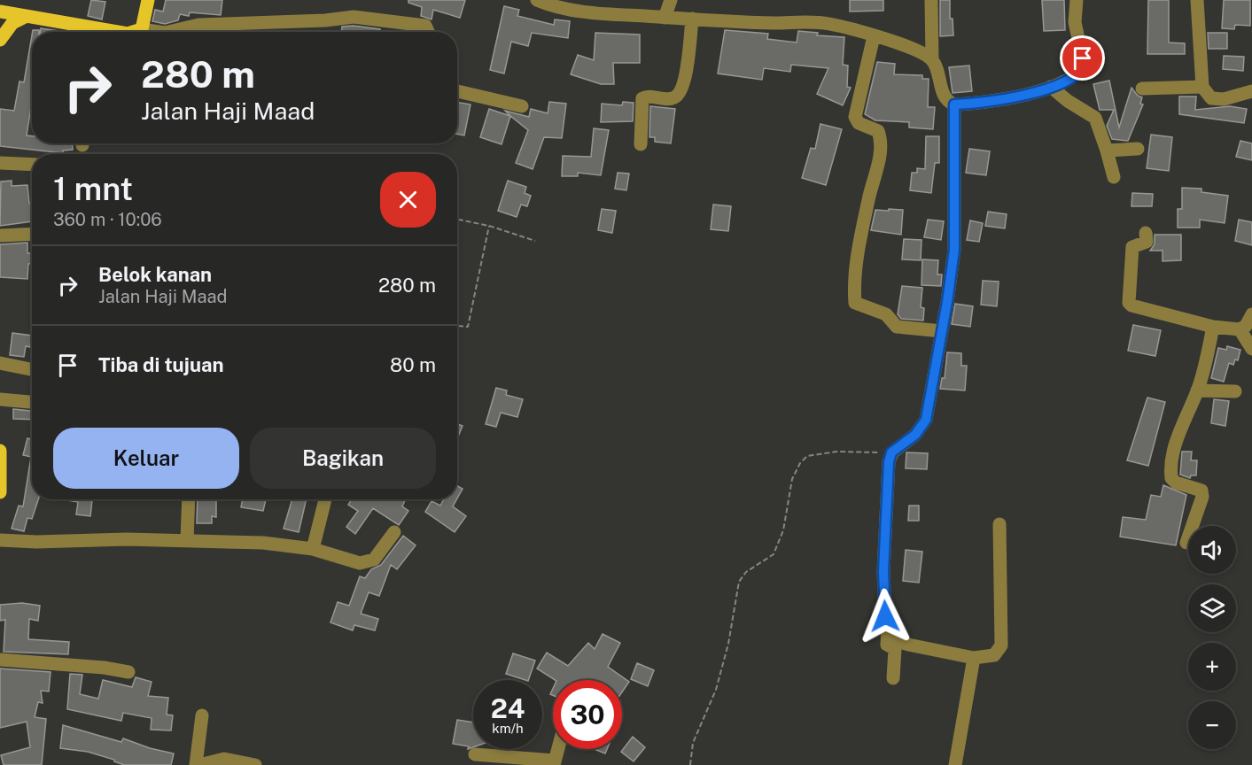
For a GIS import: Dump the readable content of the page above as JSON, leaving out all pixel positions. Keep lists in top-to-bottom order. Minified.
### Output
{"page":{"turn":["280 m","Jalan Haji Maad"],"heading":["1 mnt","360 m · 10:06"],"list":[{"name":"Belok kanan","note":"Jalan Haji Maad","value":"280 m"},{"name":"Tiba di tujuan","value":"80 m"}],"buttons":["Keluar","Bagikan"],"map_buttons":["+","−"],"speed":"24 km/h","limit":"30"}}
